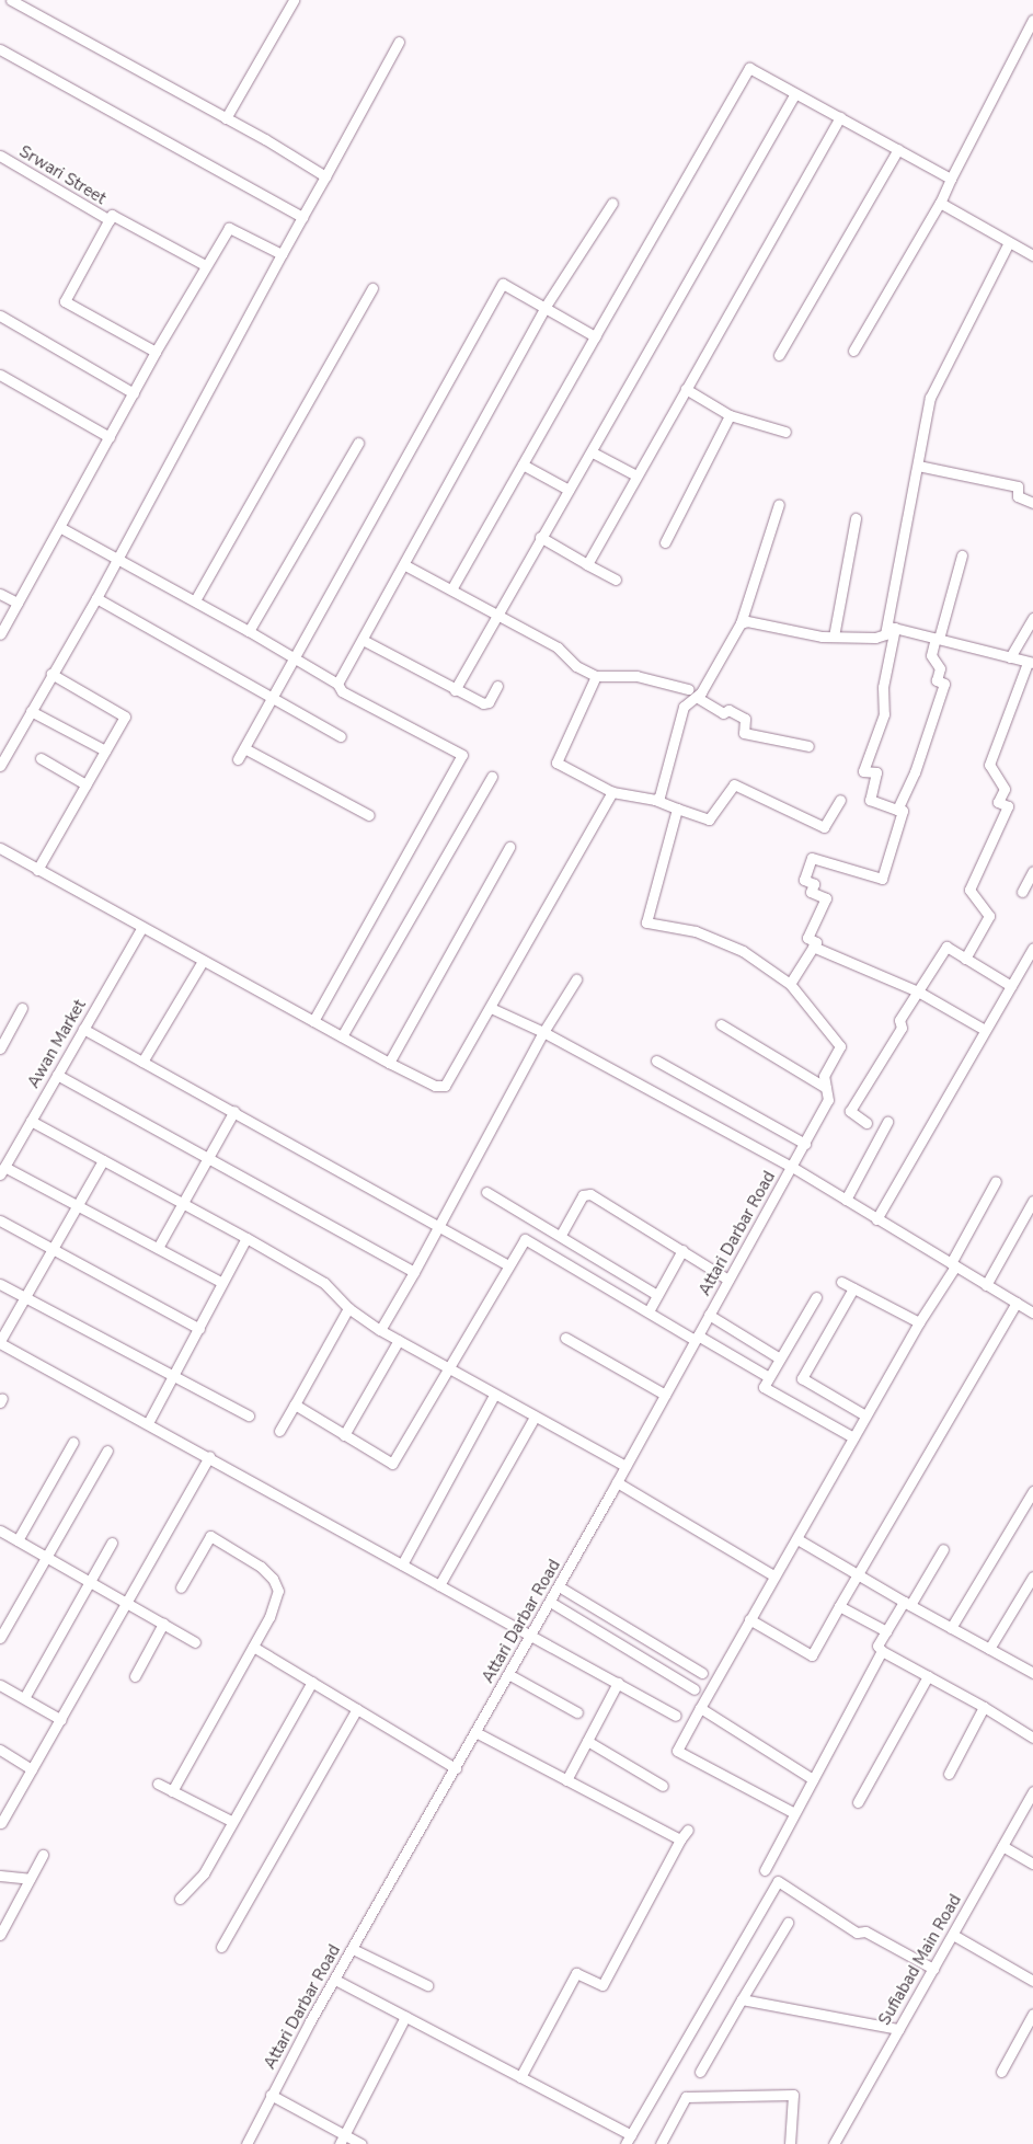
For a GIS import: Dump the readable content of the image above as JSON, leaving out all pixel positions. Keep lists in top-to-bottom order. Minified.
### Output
{"streets":{"street":["Srwari Street","Awan Market","Attari Darbar Road","Sufiabad Main Road"]}}
